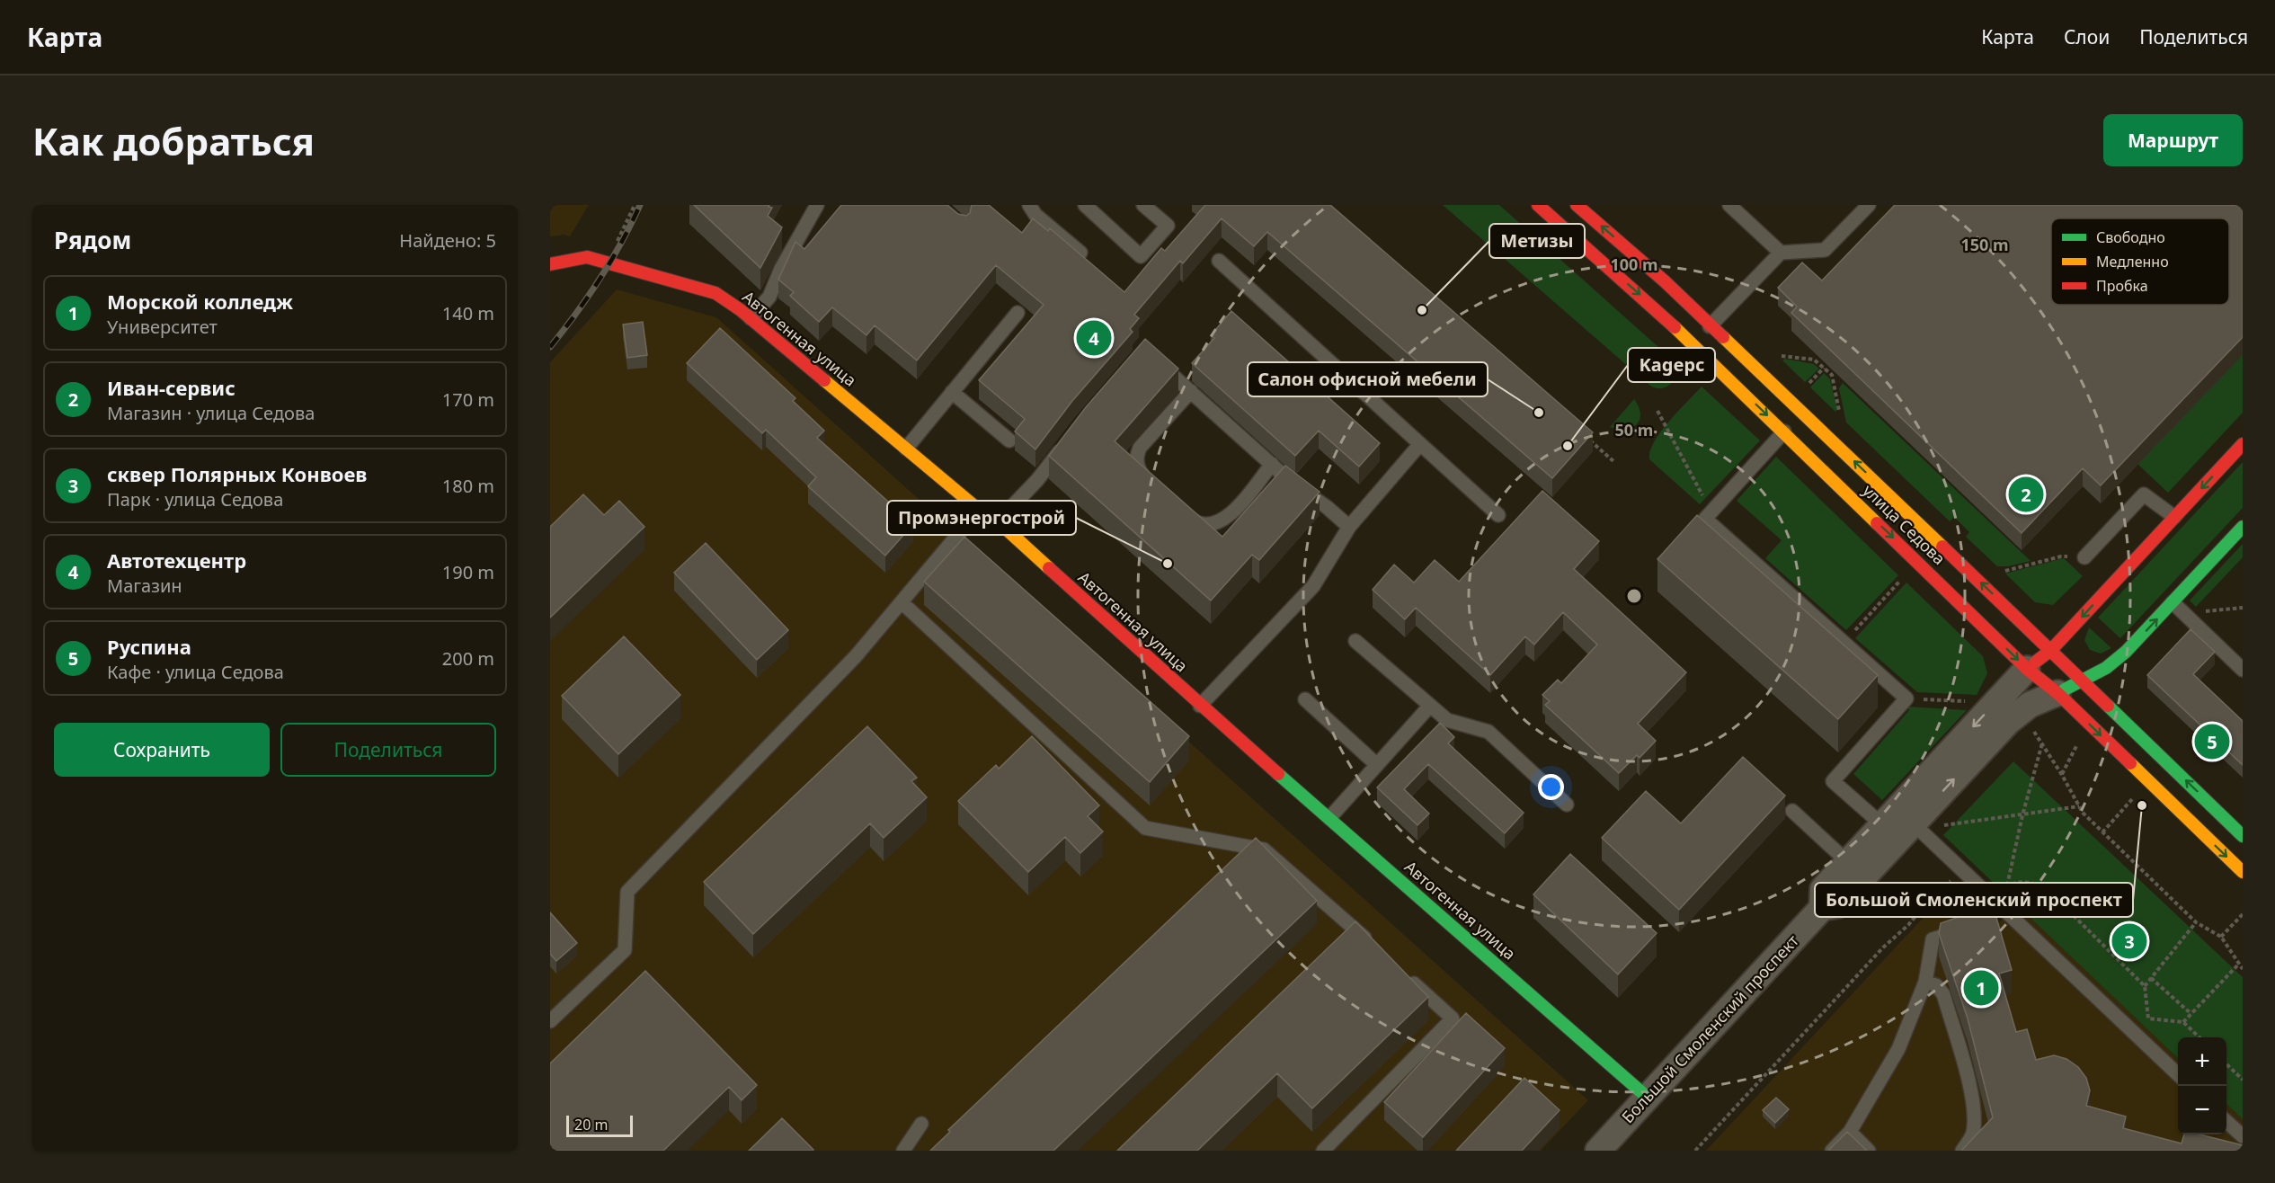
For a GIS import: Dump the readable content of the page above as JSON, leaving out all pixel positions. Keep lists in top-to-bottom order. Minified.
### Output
{"streets":{"street":["Автогенная улица","улица Седова","Большой Смоленский проспект"]},"crossings":[["Автогенная улица","Большой Смоленский проспект"],["улица Седова","Большой Смоленский проспект"]],"places":["Метизы","Салон офисной мебели","Kagepc","Промэнергострой","Большой Смоленский проспект"],"legend":["Свободно","Медленно","Пробка"],"scale_bar":"20 m","page":{"header":"Карта","nav":["Карта","Слои","Поделиться"],"buttons":["Маршрут",["Сохранить","Поделиться"]],"title":"Как добраться","heading":["Рядом","Найдено: 5"],"list":[{"mark":"1","name":"Морской колледж","note":"Университет","value":"140 m"},{"mark":"2","name":"Иван-сервис","note":"Магазин · улица Седова","value":"170 m"},{"mark":"3","name":"сквер Полярных Конвоев","note":"Парк · улица Седова","value":"180 m"},{"mark":"4","name":"Автотехцентр","note":"Магазин","value":"190 m"},{"mark":"5","name":"Руспина","note":"Кафе · улица Седова","value":"200 m"}],"pins":["4","2","5","3","1"],"map_buttons":["+","−"],"scale":"20 m"},"rings":["150 m","100 m","50 m"]}
